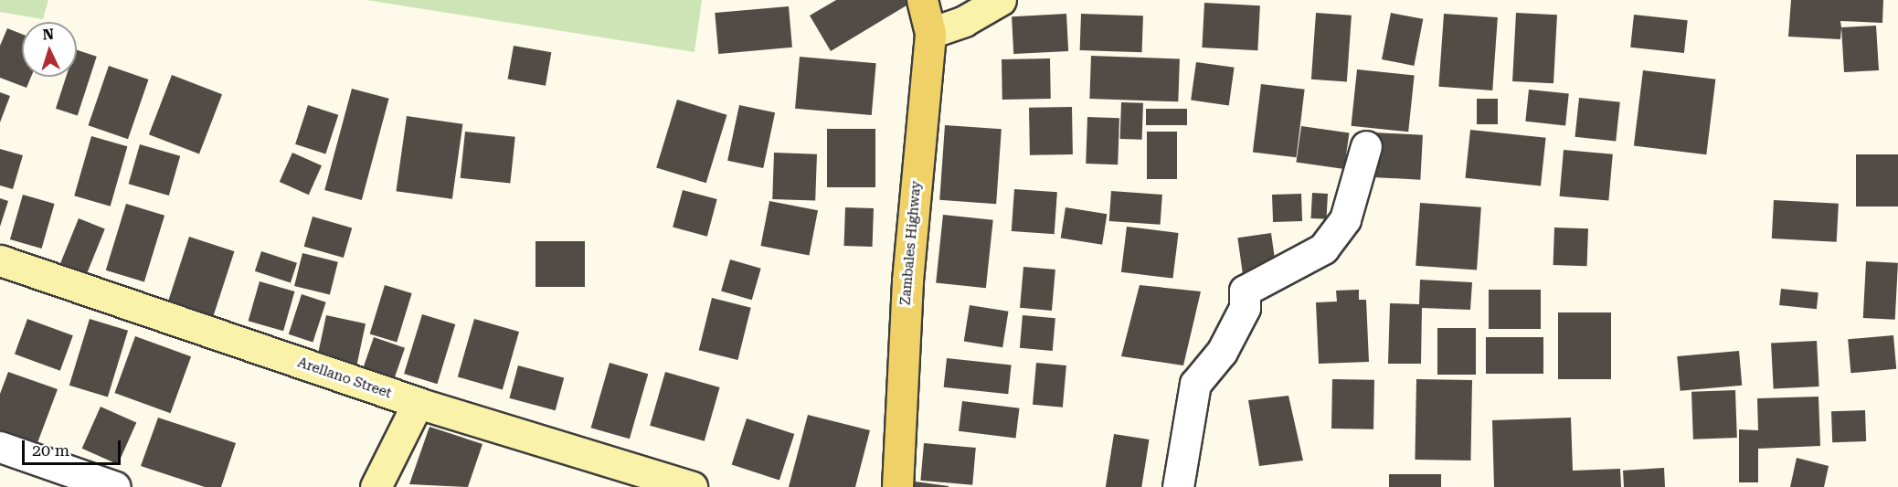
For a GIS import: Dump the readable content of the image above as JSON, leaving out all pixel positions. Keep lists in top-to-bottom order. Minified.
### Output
{"streets":{"main road":["Zambales Highway"],"street":["Arellano Street"]},"scale_bar":"20 m","north":"top"}
